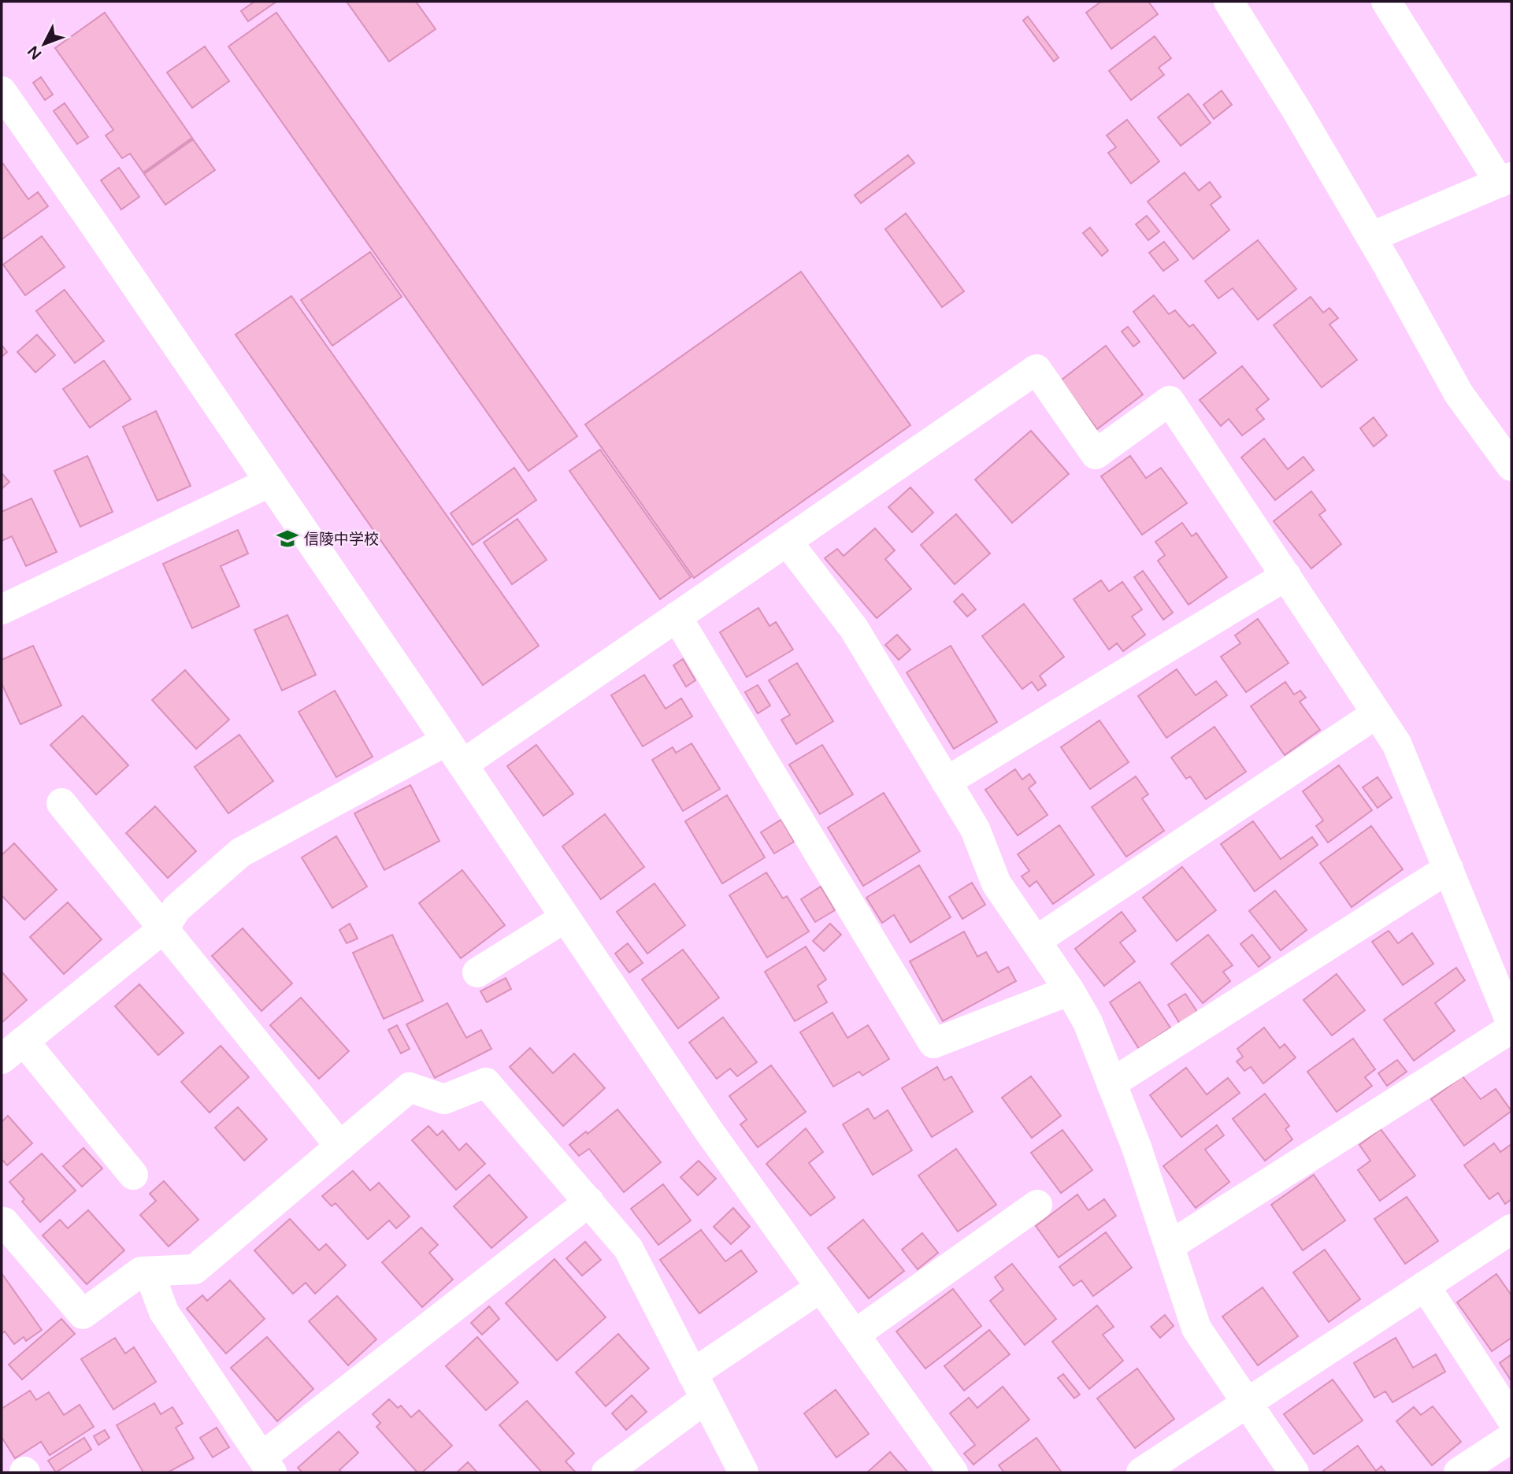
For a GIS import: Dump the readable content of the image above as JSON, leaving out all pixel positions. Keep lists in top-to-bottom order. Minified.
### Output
{"places":{"school or university":["信陵中学校"]},"north":"bottom left"}
